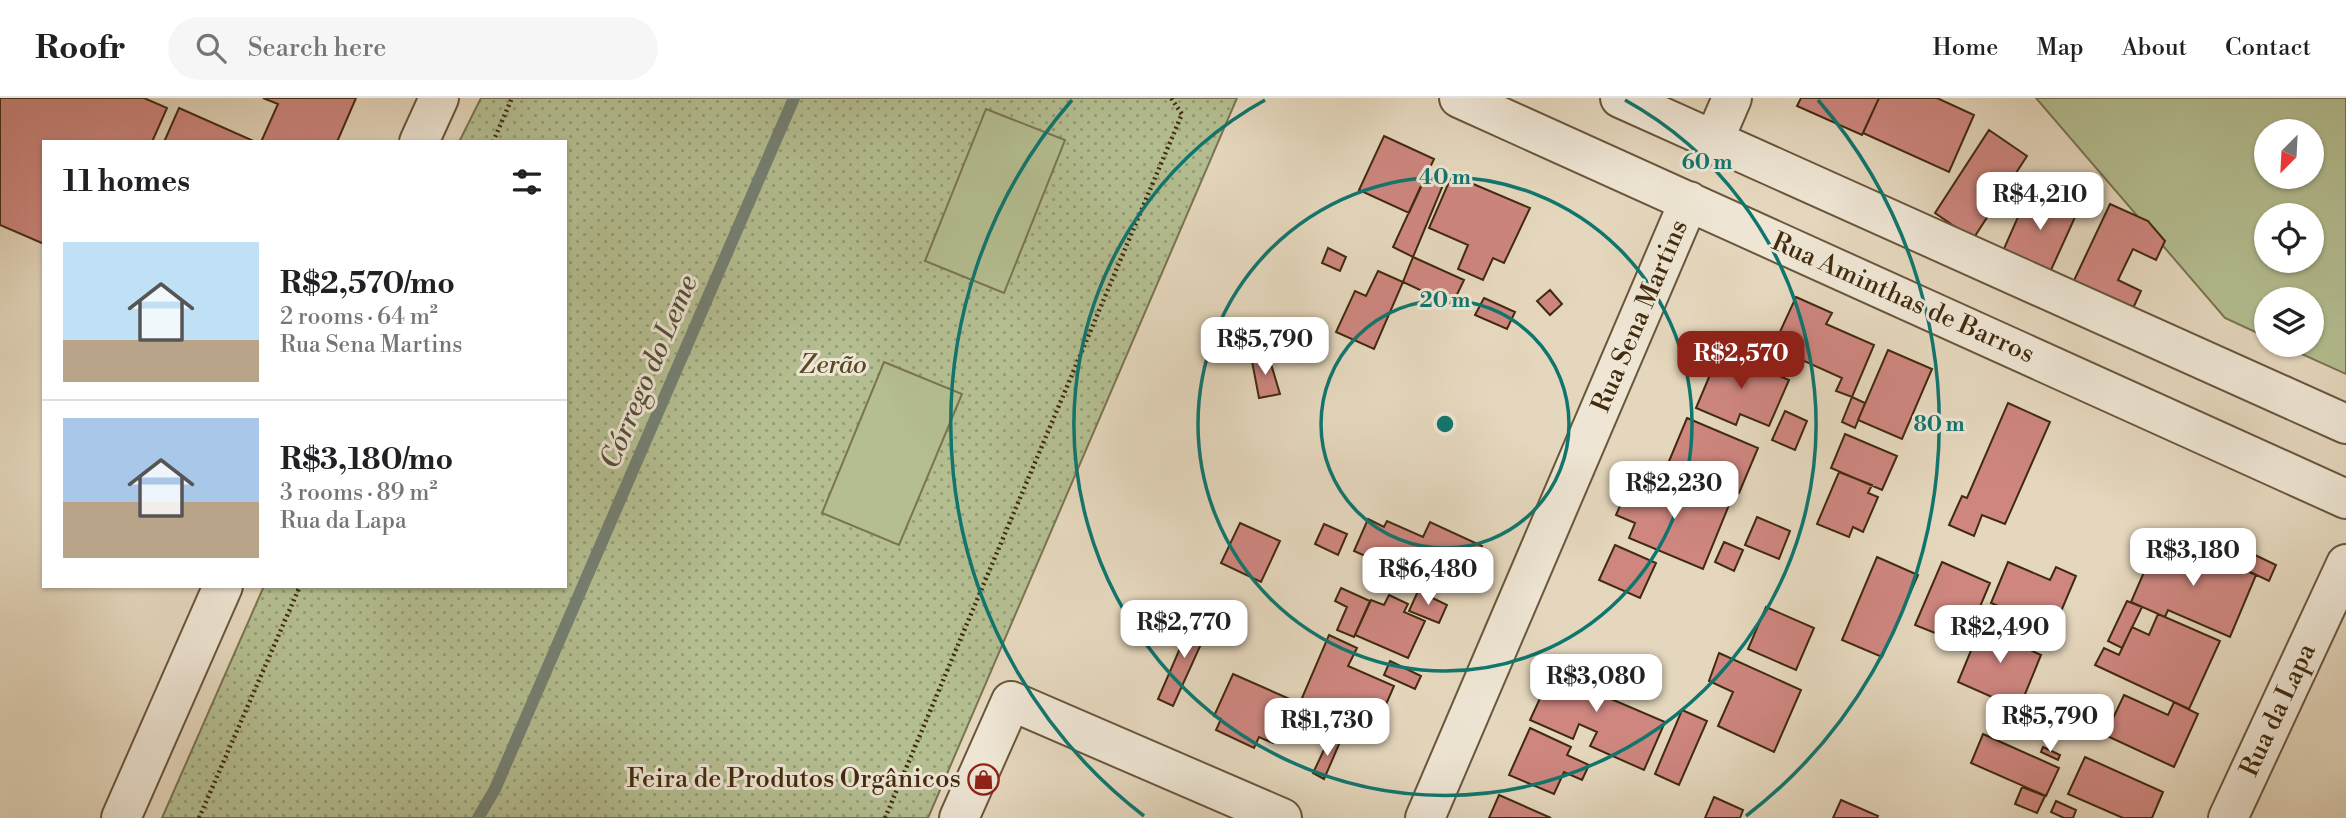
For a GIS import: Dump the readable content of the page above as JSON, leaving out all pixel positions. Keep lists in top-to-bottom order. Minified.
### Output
{"streets":{"street":["Rua Aminthas de Barros","Rua Sena Martins","Rua da Lapa"]},"crossings":[["Rua Aminthas de Barros","Rua Sena Martins"]],"water":["Córrego do Leme"],"parks":["Zerão"],"places":{"shop":["Feira de Produtos Orgânicos"]},"north":"bottom left","page":{"header":"Roofr","search":"Search here","nav":["Home","Map","About","Contact"],"heading":"11 homes","price":["R$4,210","R$5,790","R$2,570","R$2,230","R$3,180","R$6,480","R$2,770","R$2,490","R$3,080","R$5,790","R$1,730"],"list":[{"name":"R$2,570/mo","note":"2 rooms · 64 m² · Rua Sena Martins"},{"name":"R$3,180/mo","note":"3 rooms · 89 m² · Rua da Lapa"}]},"rings":["60 m","40 m","20 m","80 m"]}
